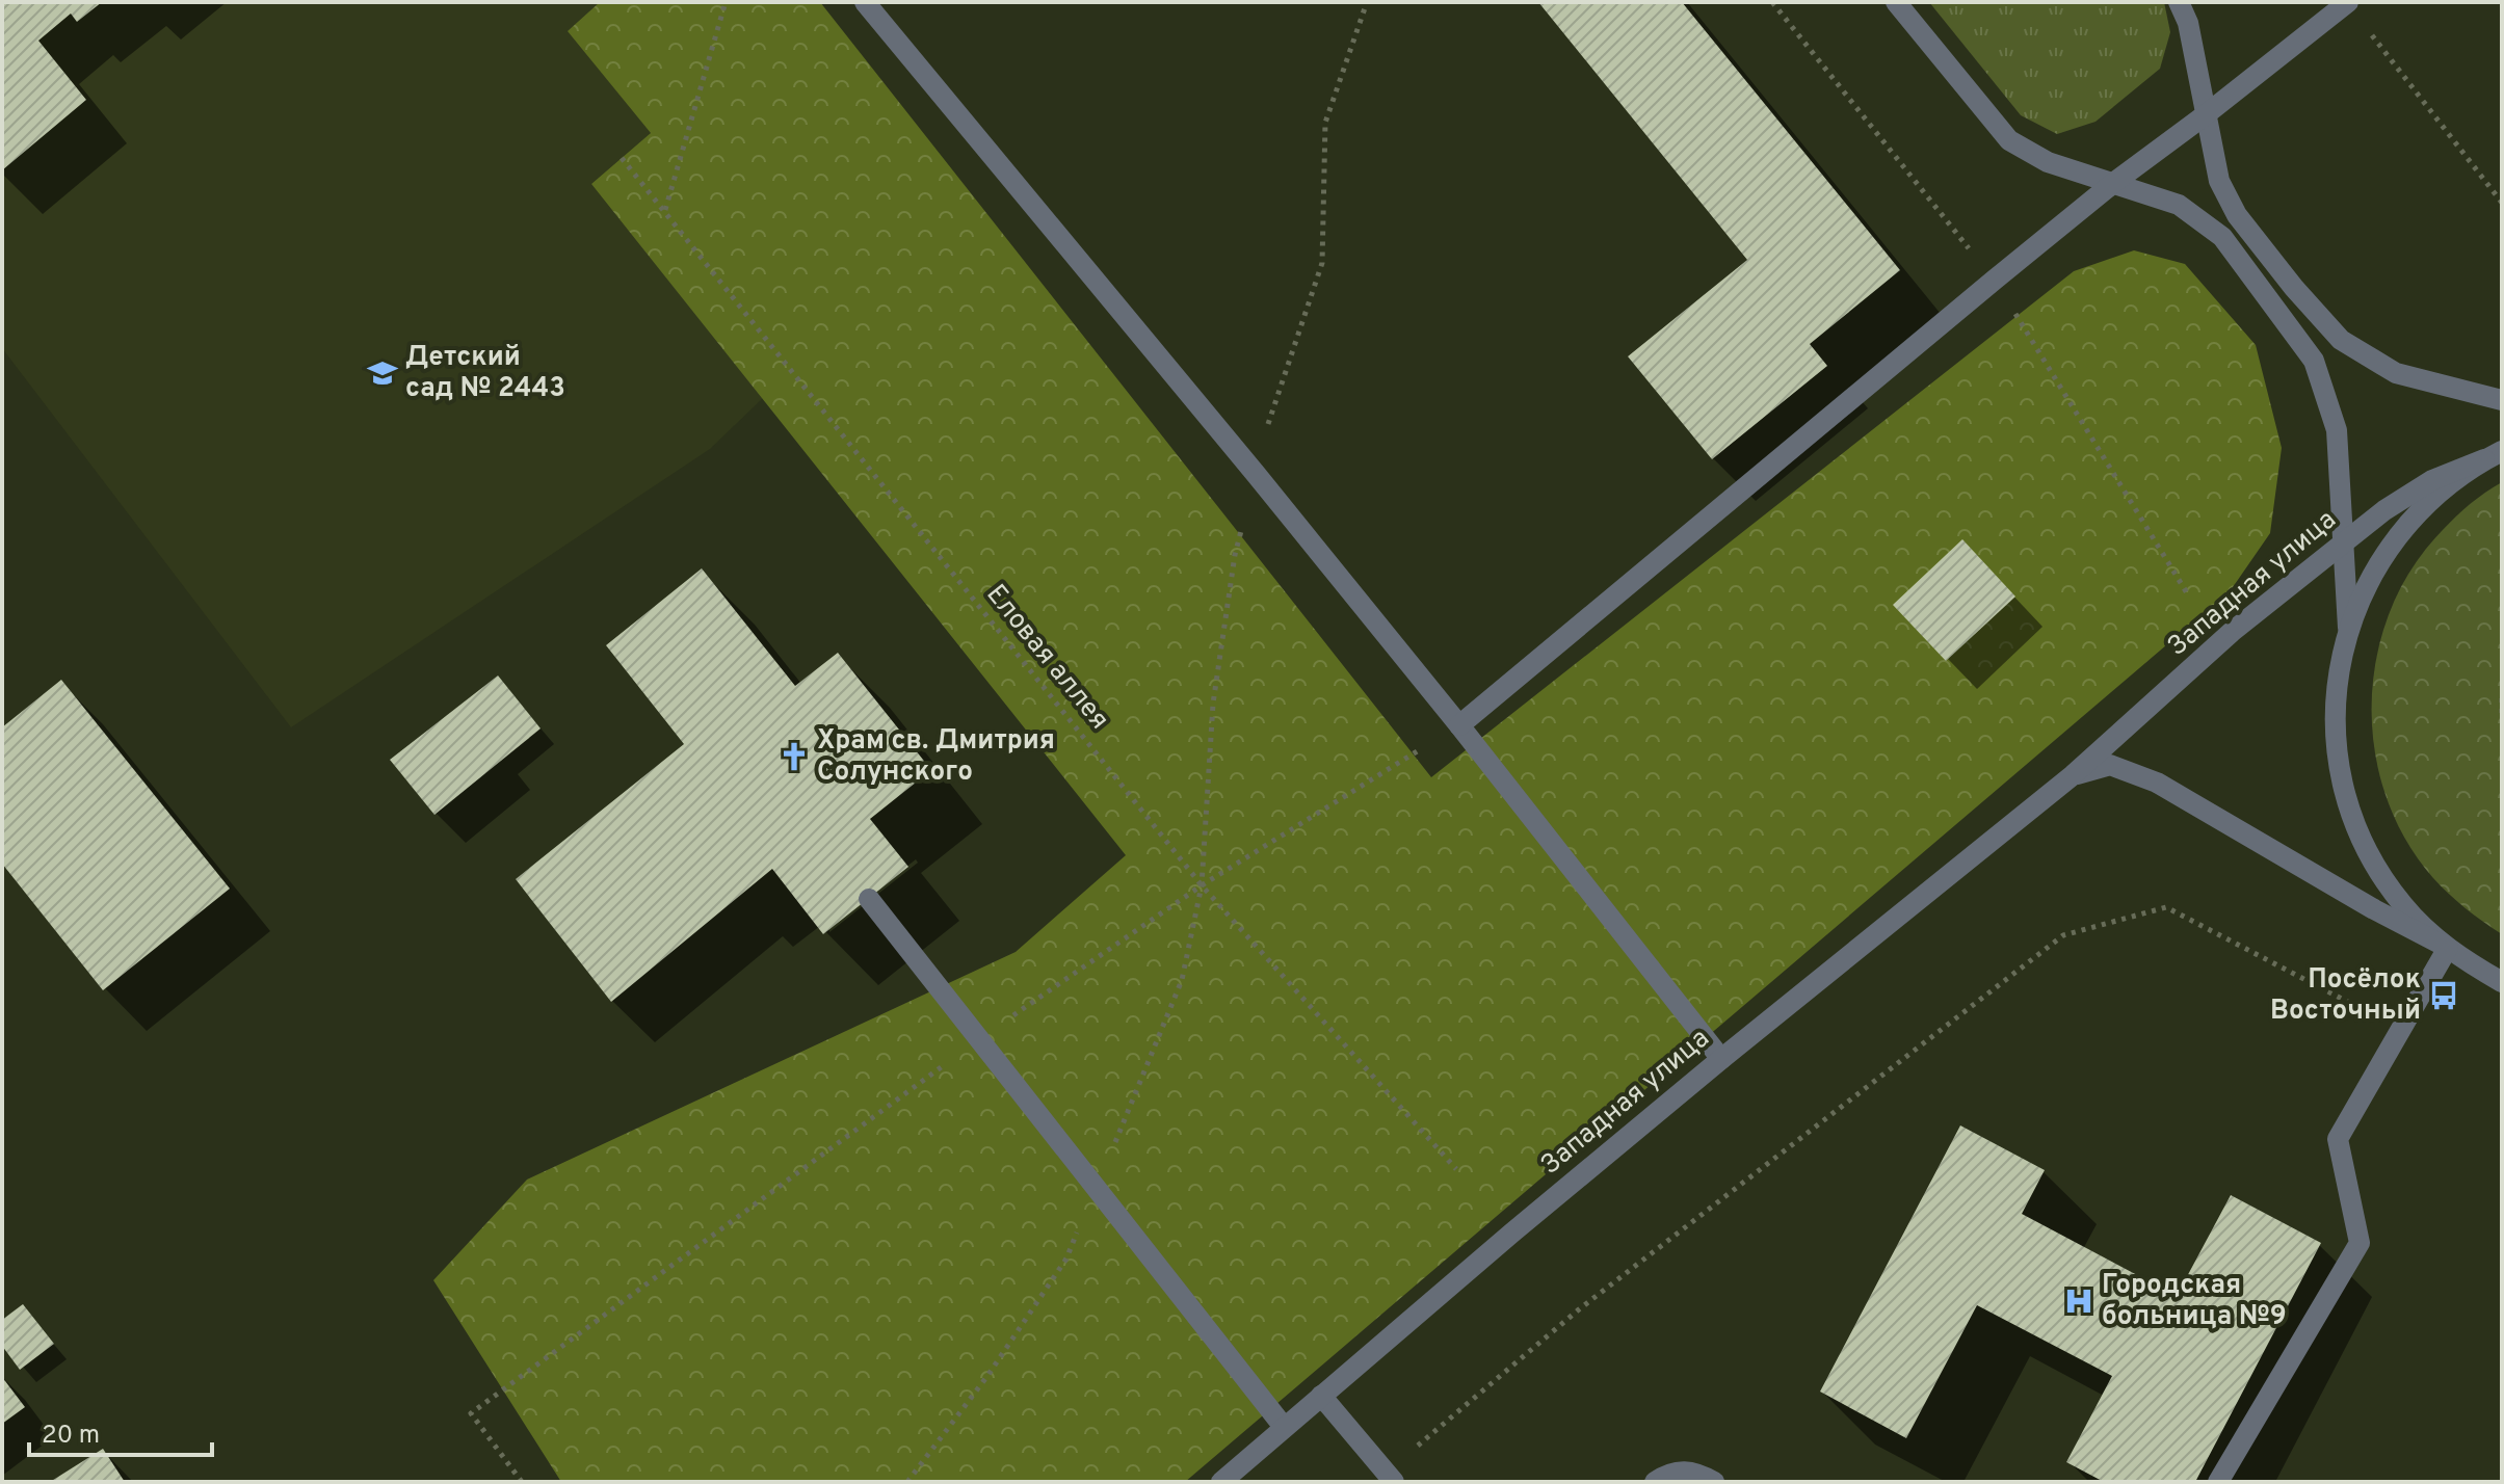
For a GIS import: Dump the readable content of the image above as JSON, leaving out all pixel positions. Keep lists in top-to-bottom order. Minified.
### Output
{"streets":{"street":["Западная улица"],"path":["Еловая аллея"]},"places":{"school or university":["Детский сад № 2443"],"church":["Храм св. Дмитрия Солунского"],"bus stop":["Посёлок Восточный"],"hospital":["Городская больница №9"]},"scale_bar":"20 m"}
